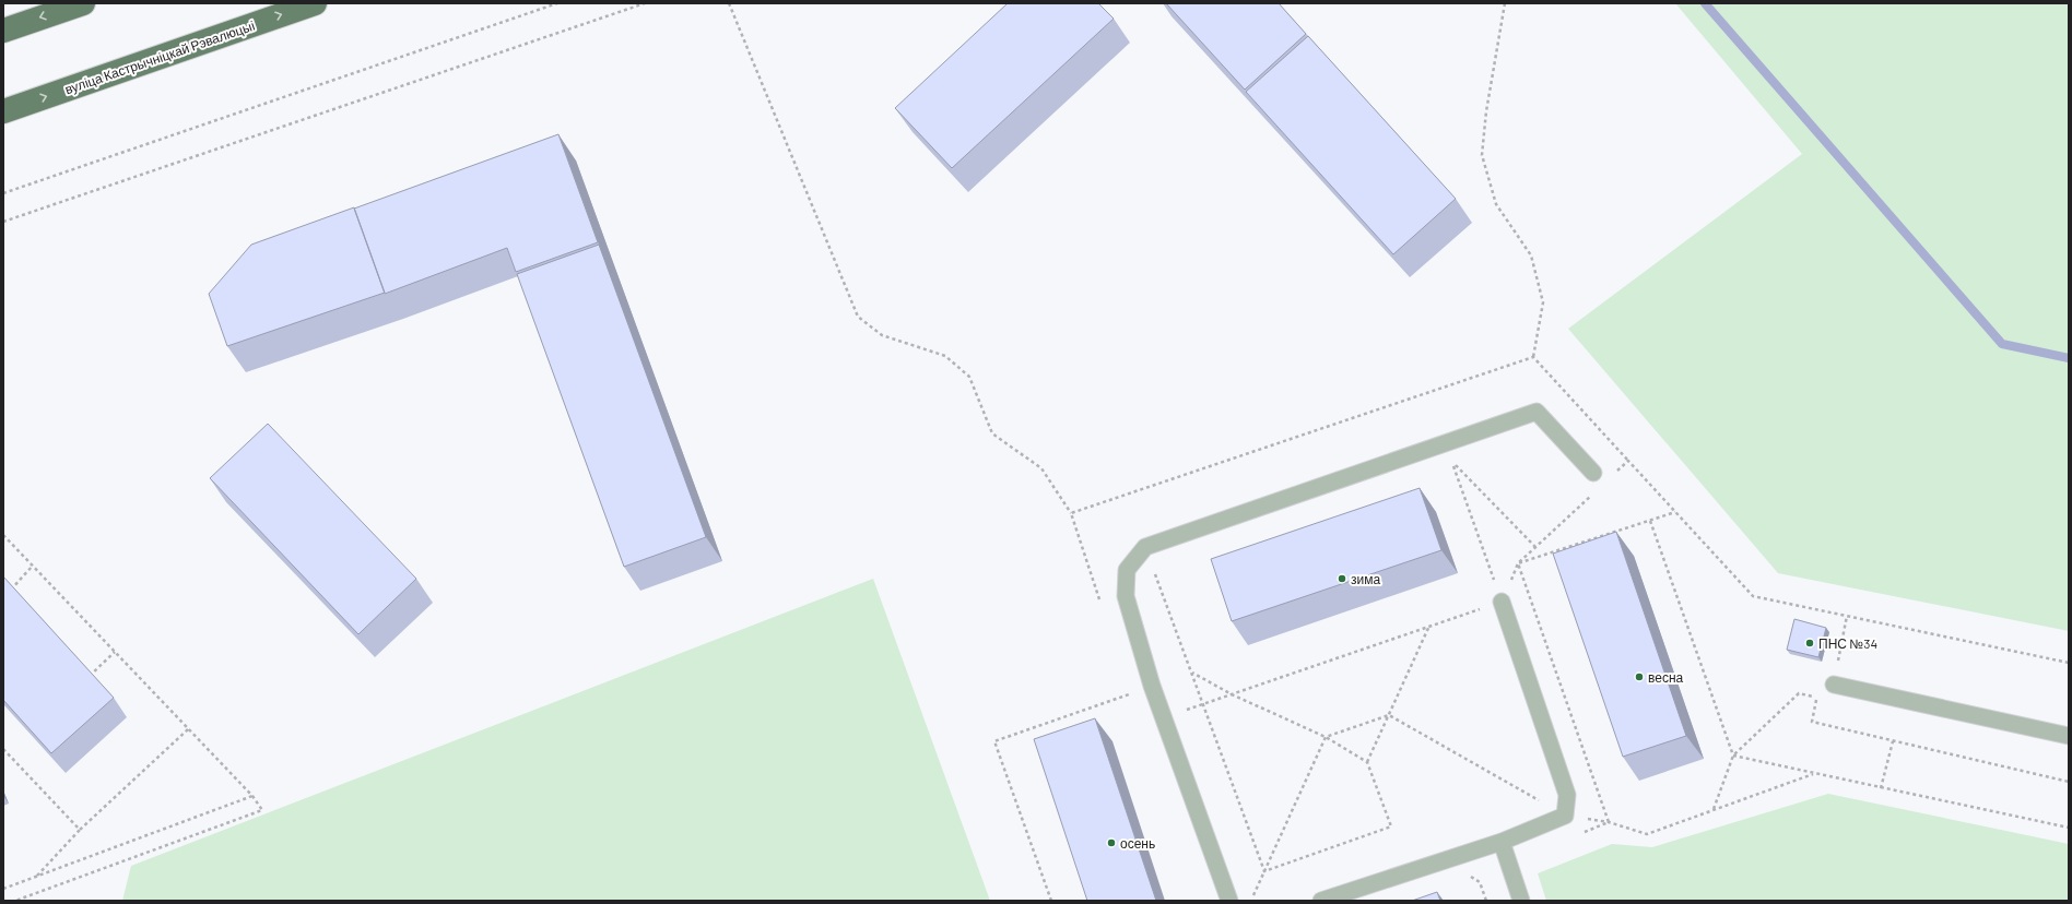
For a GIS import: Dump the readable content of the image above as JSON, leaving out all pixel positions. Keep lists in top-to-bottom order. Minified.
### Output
{"streets":{"highway":["вуліца Кастрычніцкай Рэвалюцыі"]},"one_way":["вуліца Кастрычніцкай Рэвалюцыі"],"places":["зима","ПНС №34","весна","осень"]}
